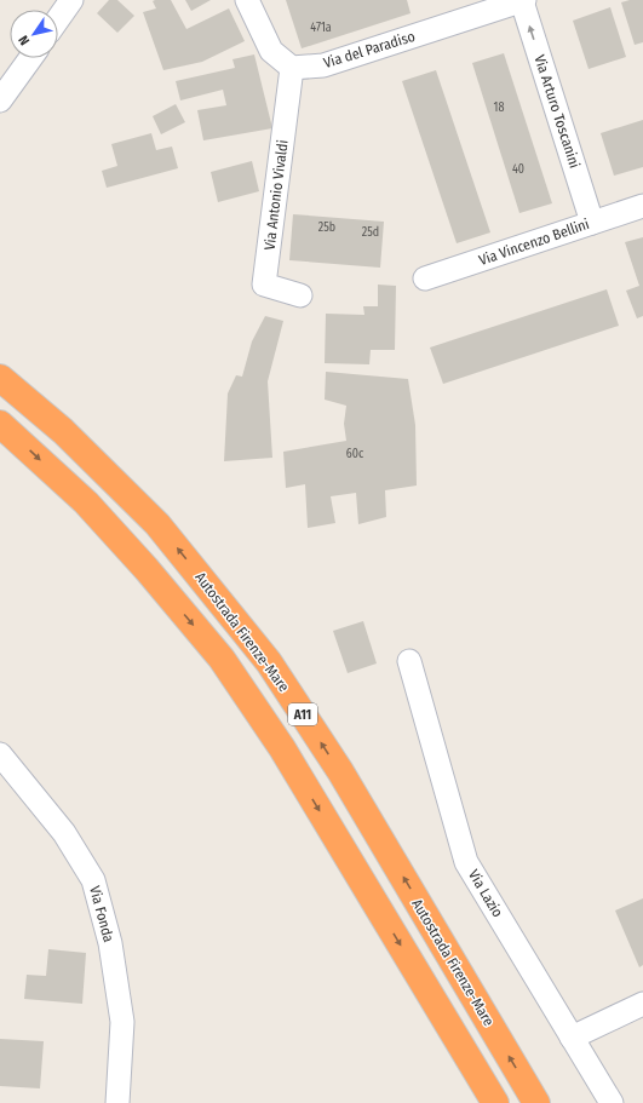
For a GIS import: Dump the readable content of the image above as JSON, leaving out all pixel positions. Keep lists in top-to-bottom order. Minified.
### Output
{"streets":{"highway":["Autostrada Firenze-Mare","A11"],"street":["Via del Paradiso","Via Arturo Toscanini","Via Antonio Vivaldi","Via Vincenzo Bellini","Via Lazio","Via Fonda"]},"crossings":[["Via del Paradiso","Via Arturo Toscanini"],["Via del Paradiso","Via Antonio Vivaldi"],["Via Arturo Toscanini","Via Vincenzo Bellini"]],"one_way":["Via Arturo Toscanini"],"house_numbers":["471a","18","40","25b","25d","60c"],"north":"bottom left"}
